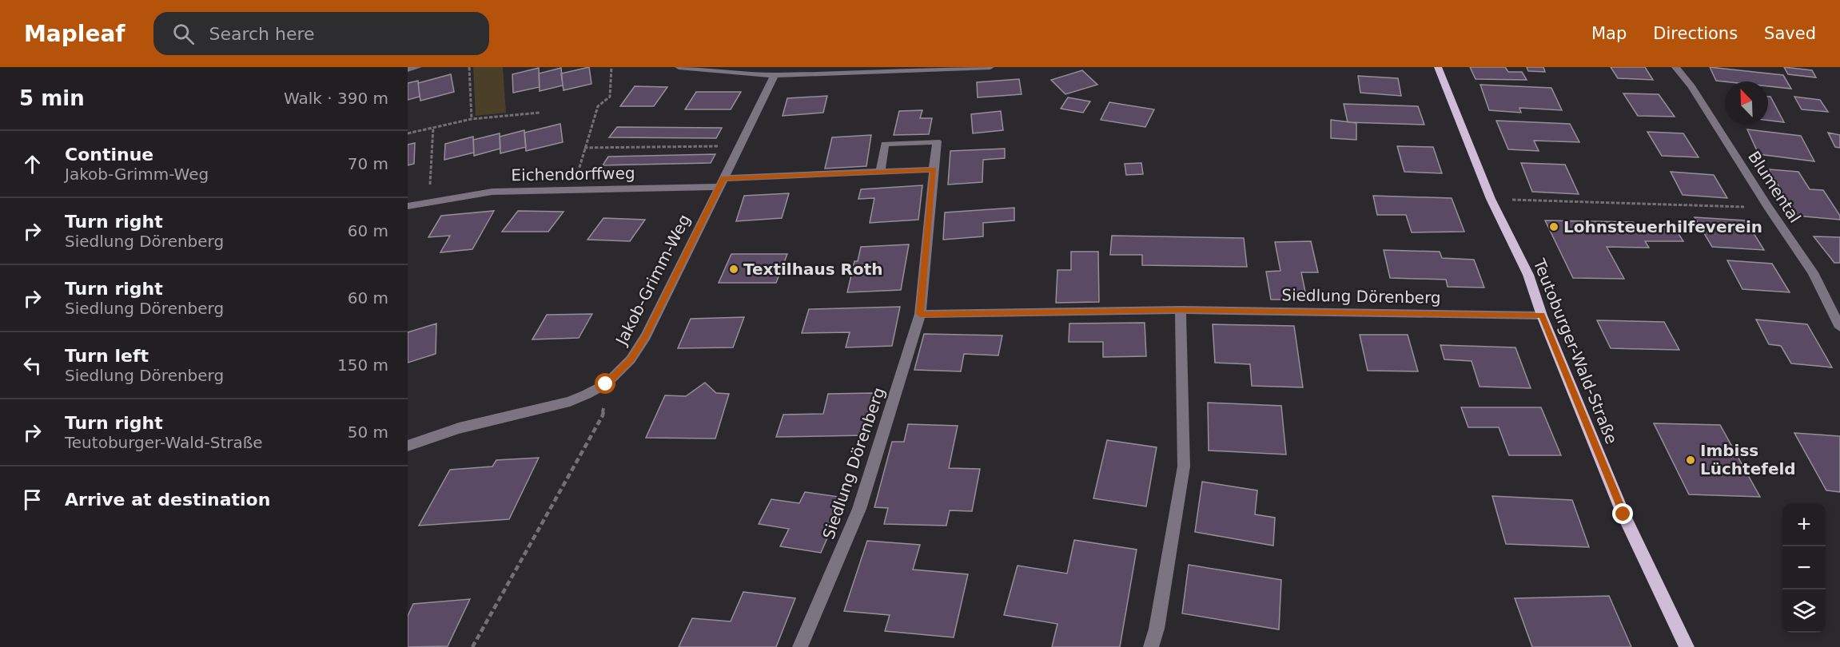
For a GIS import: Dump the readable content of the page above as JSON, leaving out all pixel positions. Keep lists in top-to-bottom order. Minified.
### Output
{"streets":{"main road":["Teutoburger-Wald-Straße"],"street":["Eichendorffweg","Blumental","Jakob-Grimm-Weg","Siedlung Dörenberg"]},"crossings":[["Eichendorffweg","Jakob-Grimm-Weg"],["Siedlung Dörenberg","Teutoburger-Wald-Straße"]],"places":["Lohnsteuerhilfeverein","Textilhaus Roth","Imbiss Lüchtefeld"],"north":"top left","page":{"header":"Mapleaf","search":"Search here","nav":["Map","Directions","Saved"],"heading":["5 min","Walk · 390 m"],"list":[["Continue","Jakob-Grimm-Weg","70 m"],["Turn right","Siedlung Dörenberg","60 m"],["Turn right","Siedlung Dörenberg","60 m"],["Turn left","Siedlung Dörenberg","150 m"],["Turn right","Teutoburger-Wald-Straße","50 m"],"Arrive at destination"],"map_buttons":["+","−"]}}
